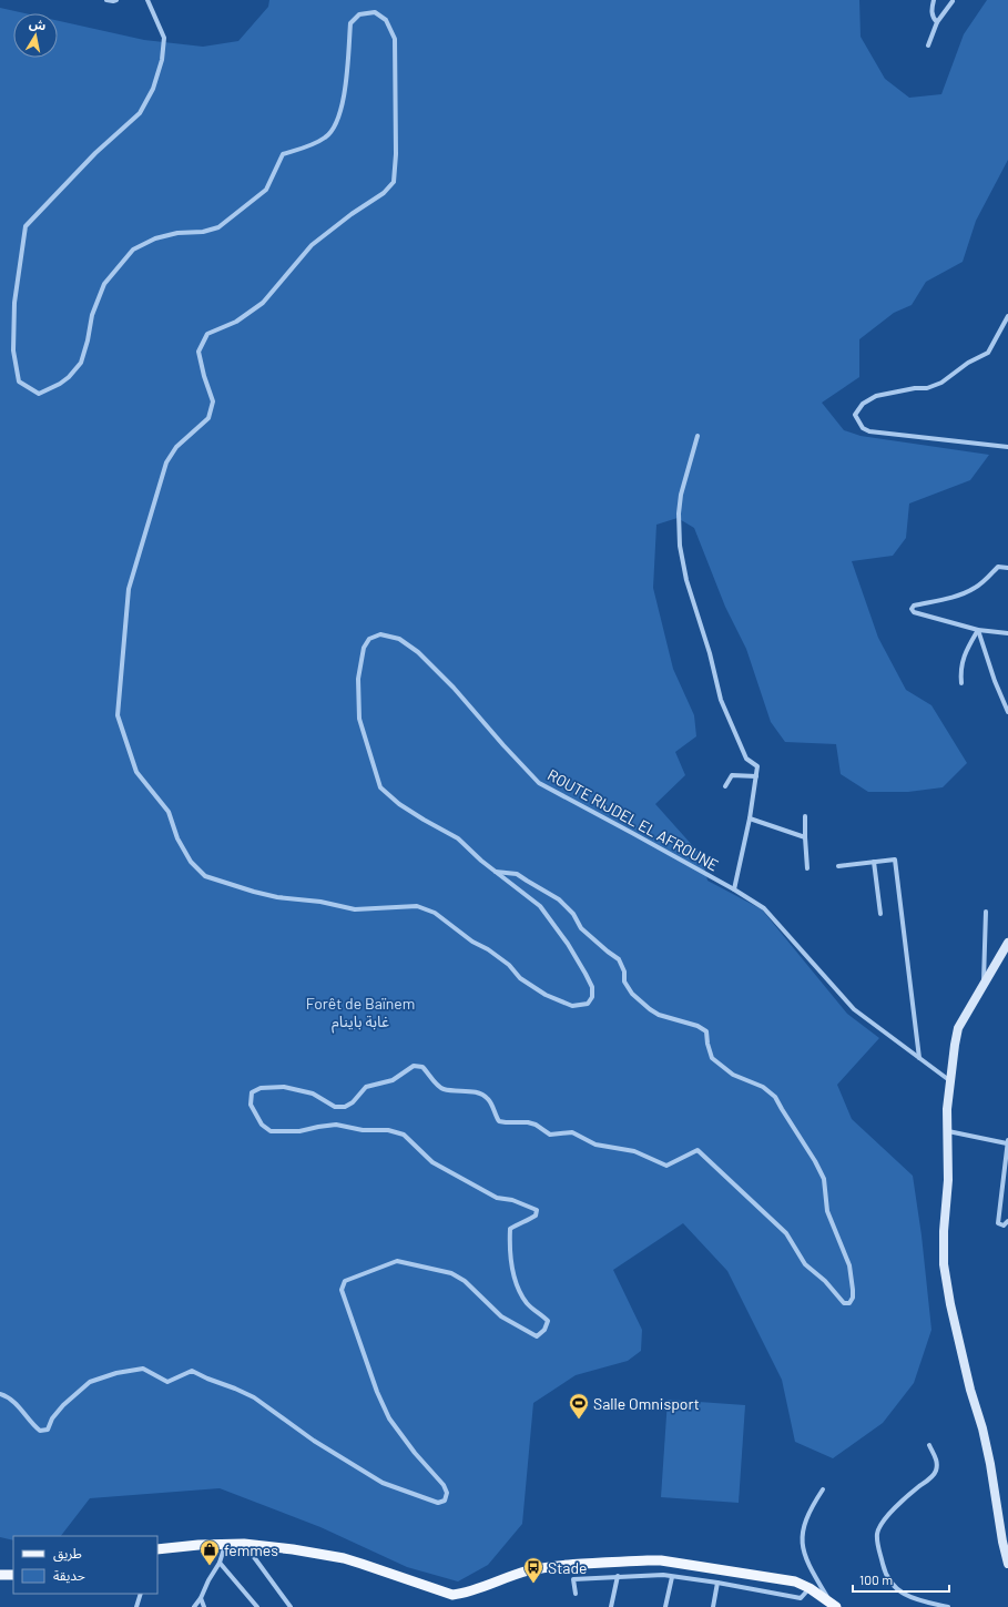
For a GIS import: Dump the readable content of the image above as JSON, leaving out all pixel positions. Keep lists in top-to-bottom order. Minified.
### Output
{"streets":{"street":["ROUTE RIJDEL EL AFROUNE"]},"parks":["Forêt de Baïnem غابة باينام"],"places":{"sports":["Salle Omnisport"],"shop":["femmes"],"bus stop":["Stade"]},"legend":["طريق","حديقة"],"scale_bar":"100 m","north":"top"}
